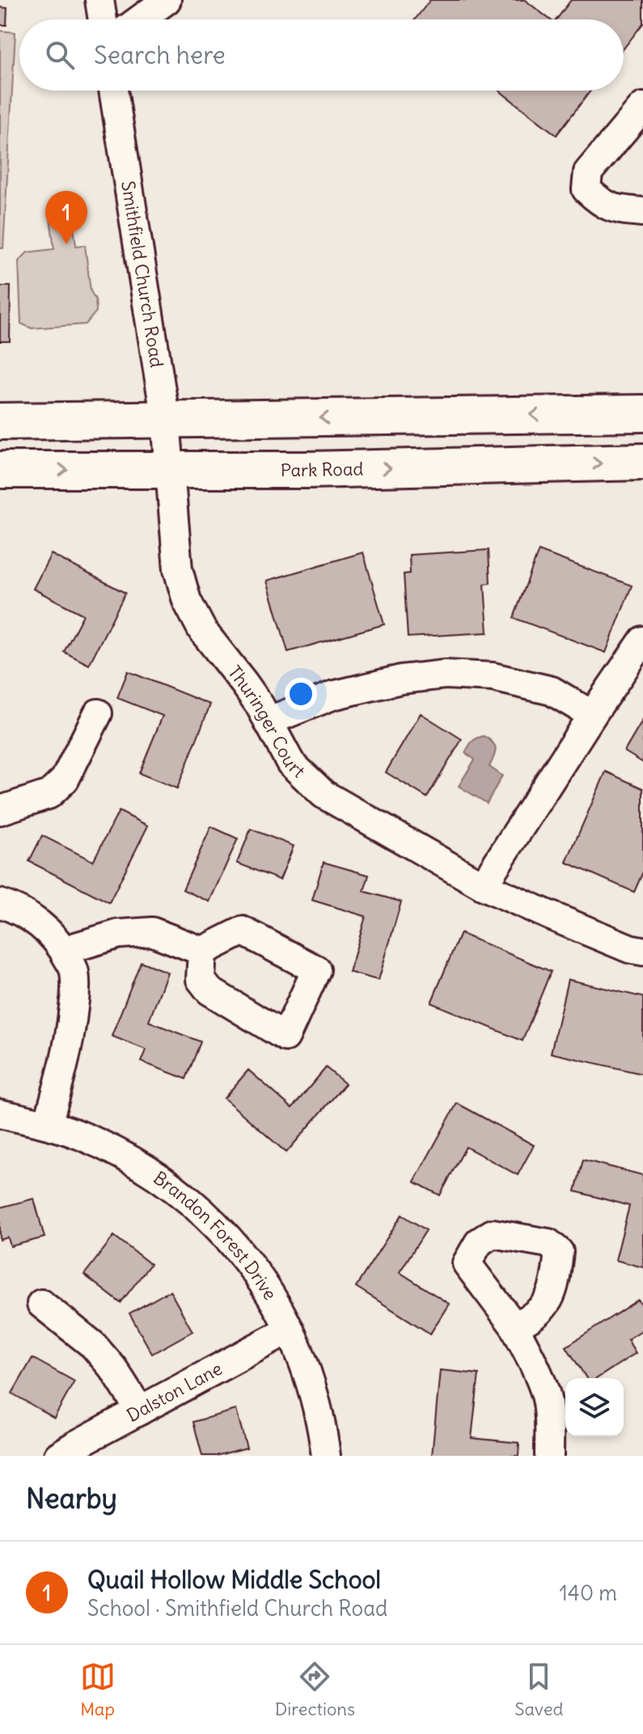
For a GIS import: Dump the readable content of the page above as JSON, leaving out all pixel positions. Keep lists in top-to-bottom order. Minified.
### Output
{"streets":{"main road":["Park Road"],"street":["Smithfield Church Road","Thuringer Court","Brandon Forest Drive","Dalston Lane"]},"crossings":[["Smithfield Church Road","Park Road"],["Smithfield Church Road","Thuringer Court"],["Park Road","Thuringer Court"],["Brandon Forest Drive","Dalston Lane"]],"page":{"search":"Search here","pins":"1","heading":"Nearby","list":[{"mark":"1","name":"Quail Hollow Middle School","note":"School · Smithfield Church Road","value":"140 m"}],"nav":["Map","Directions","Saved"]}}
